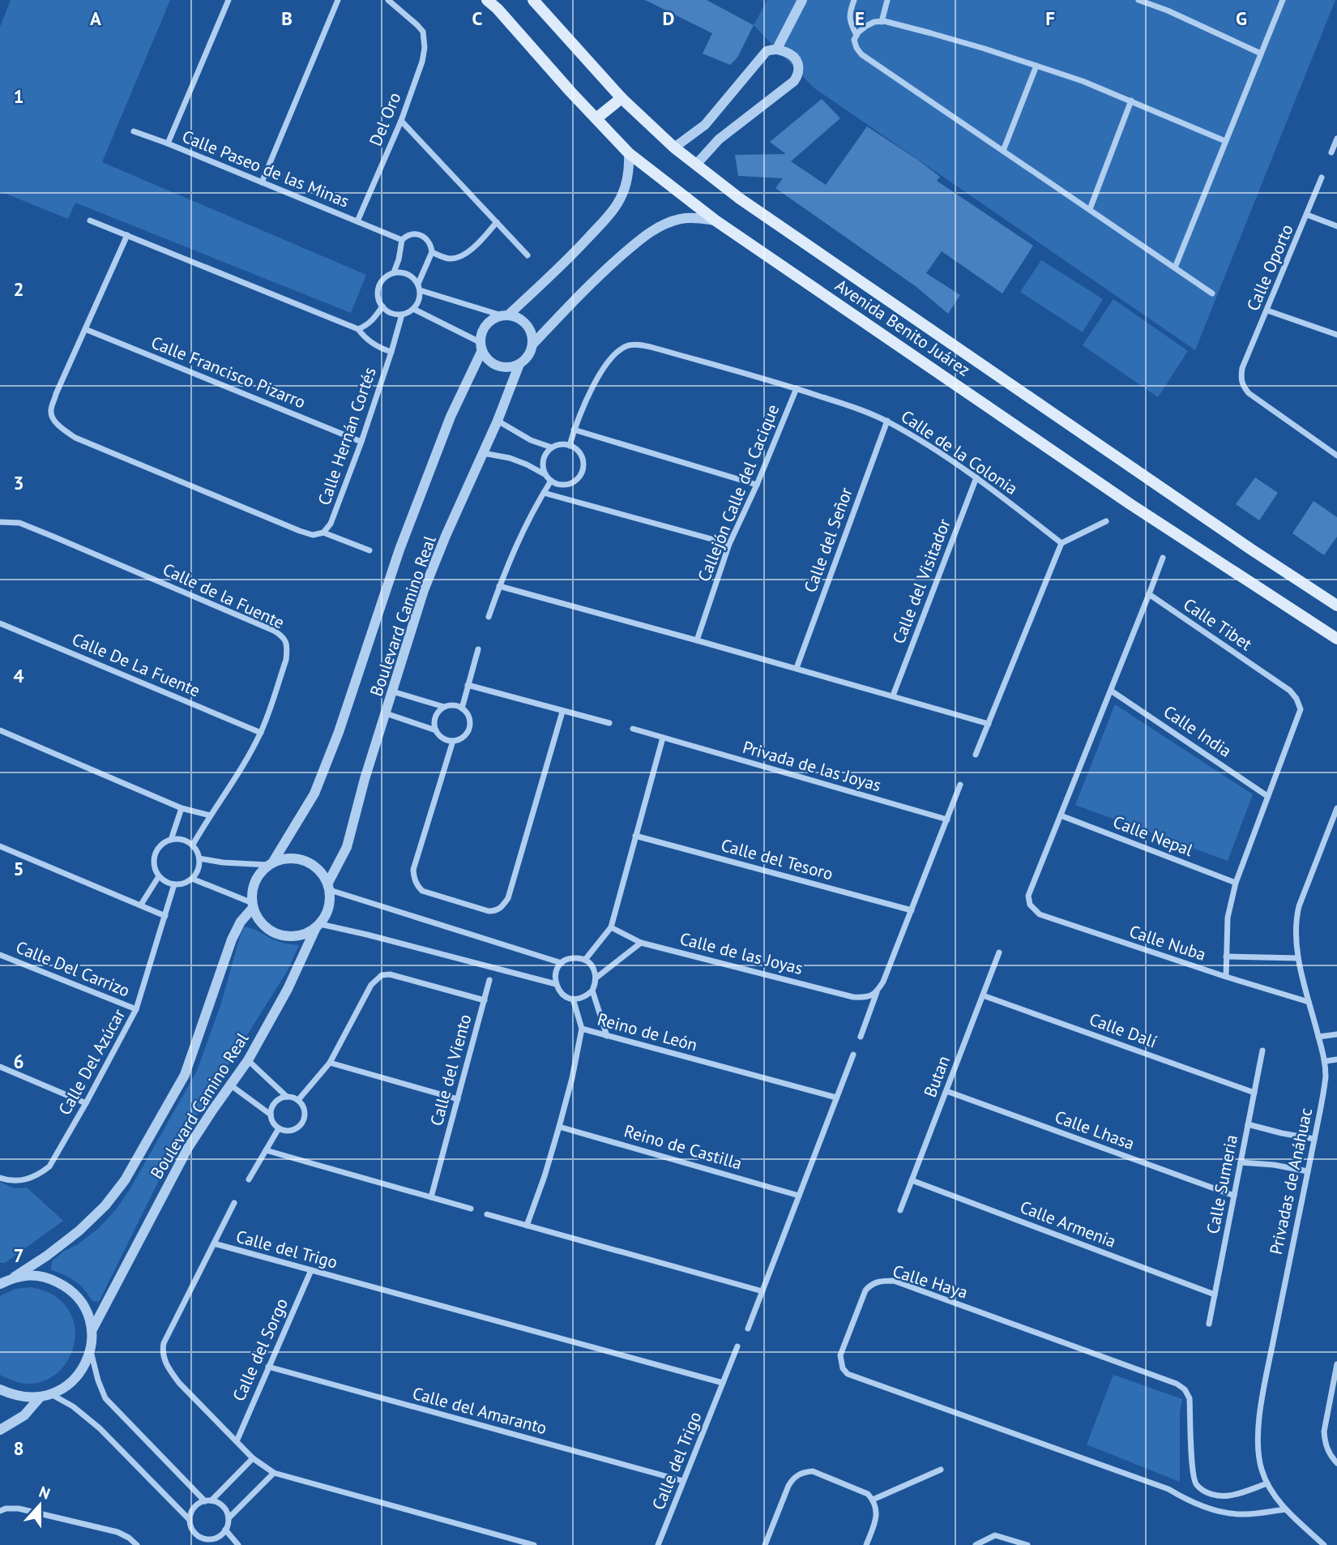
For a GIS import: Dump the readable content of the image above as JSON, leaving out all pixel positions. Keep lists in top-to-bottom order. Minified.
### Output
{"streets":{"main road":["Avenida Benito Juárez"],"street":["Del Oro","Calle Paseo de las Minas","Calle Oporto","Calle Francisco Pizarro","Calle Hernán Cortés","Calle de la Colonia","Callejón Calle del Cacique","Calle del Señor","Calle del Visitador","Calle de la Fuente","Boulevard Camino Real","Calle Tibet","Calle De La Fuente","Calle India","Privada de las Joyas","Calle Nepal","Calle del Tesoro","Calle Nuba","Calle de las Joyas","Calle Del Carrizo","Calle Dalí","Reino de León","Calle Del Azúcar","Calle del Viento","Butan","Calle Lhasa","Reino de Castilla","Privadas de Anáhuac","Calle Sumeria","Calle Armenia","Calle del Trigo","Calle Haya","Calle del Sorgo","Calle del Amaranto"]},"crossings":[["Del Oro","Calle Paseo de las Minas"],["Calle Francisco Pizarro","Calle Hernán Cortés"],["Calle de la Colonia","Callejón Calle del Cacique"],["Calle de la Colonia","Calle del Señor"],["Calle de la Colonia","Calle del Visitador"],["Calle de la Fuente","Calle De La Fuente"],["Calle Tibet","Calle India"],["Calle Tibet","Calle Nepal"],["Calle Tibet","Calle Nuba"],["Calle Nepal","Calle Nuba"],["Calle Nuba","Privadas de Anáhuac"],["Calle Del Carrizo","Calle Del Azúcar"],["Calle Dalí","Butan"],["Calle Dalí","Calle Sumeria"],["Reino de León","Reino de Castilla"],["Butan","Calle Lhasa"],["Butan","Calle Armenia"],["Calle Lhasa","Calle Sumeria"],["Privadas de Anáhuac","Calle Haya"],["Calle Sumeria","Calle Armenia"],["Calle del Trigo","Calle del Sorgo"],["Calle del Trigo","Calle del Amaranto"],["Calle del Sorgo","Calle del Amaranto"]],"north":"top","grid":{"columns":["A","B","C","D","E","F","G"],"rows":["1","2","3","4","5","6","7","8"]}}
